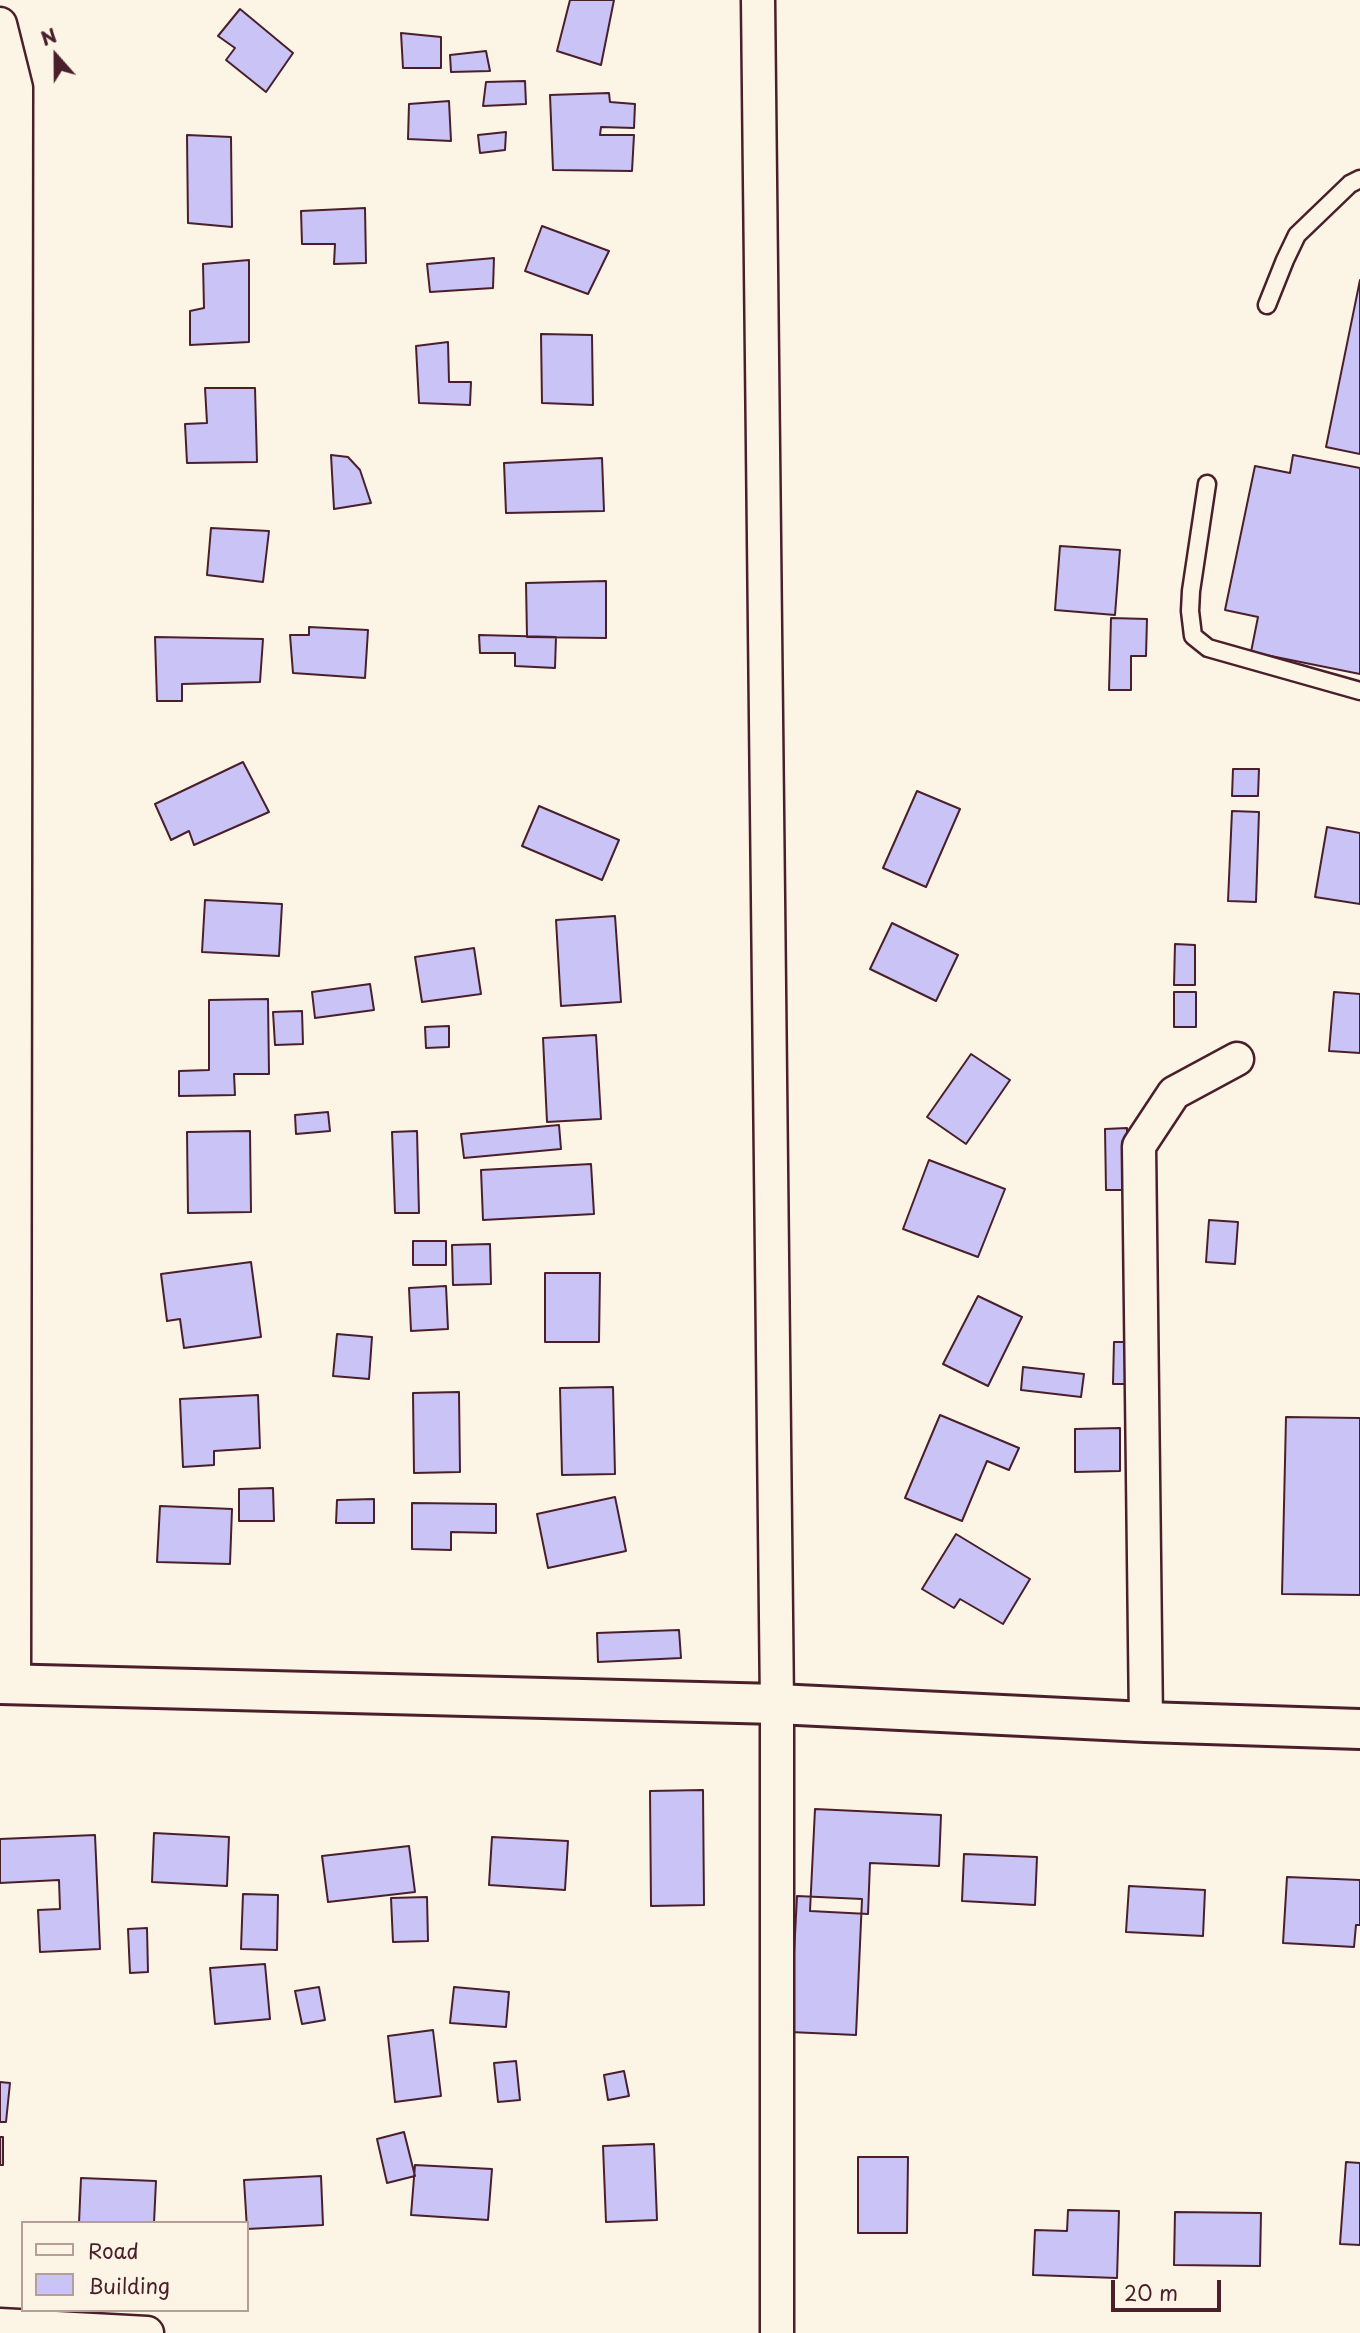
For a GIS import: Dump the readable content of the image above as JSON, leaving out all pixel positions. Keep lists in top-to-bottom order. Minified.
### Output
{"legend":["Road","Building"],"scale_bar":"20 m","north":"top"}
